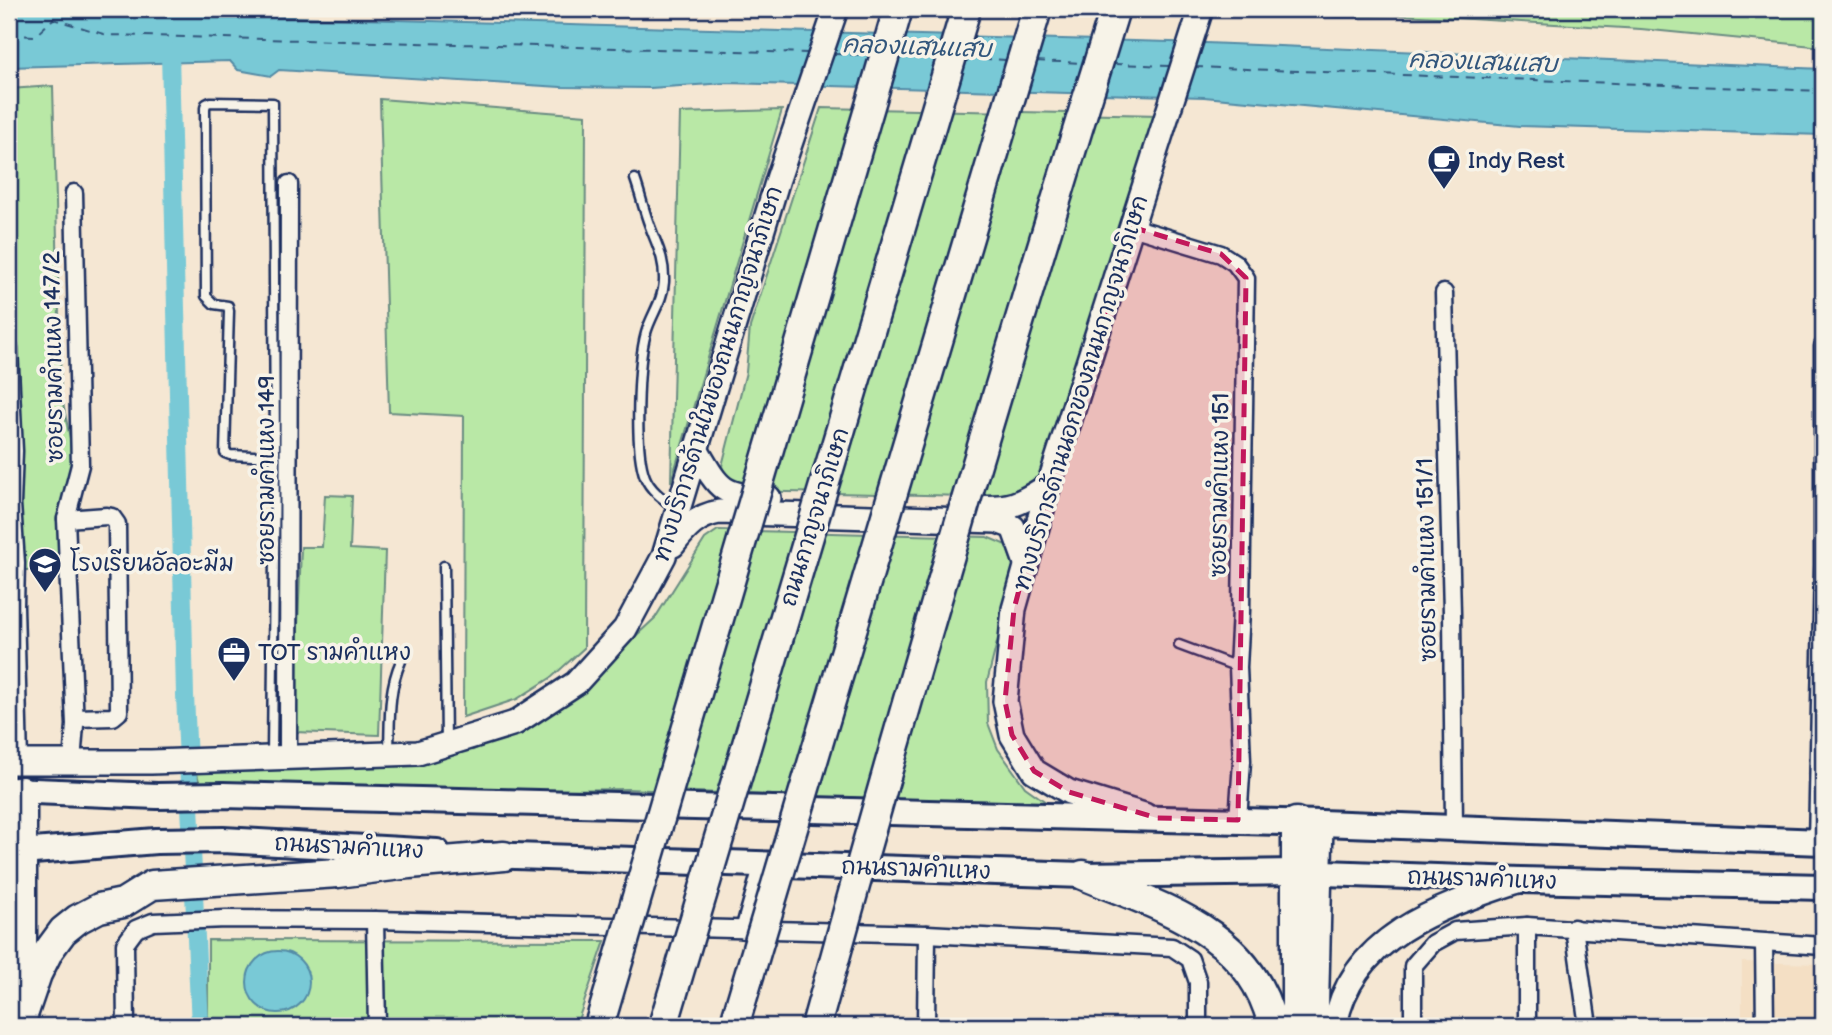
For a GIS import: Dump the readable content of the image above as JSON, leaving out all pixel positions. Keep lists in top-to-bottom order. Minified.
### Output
{"streets":{"highway":["ถนนกาญจนาภิเษก"],"main road":["ทางบริการด้านในของถนนกาญจนาภิเษก","ทางบริการด้านนอกของถนนกาญจนาภิเษก","ถนนรามคำแหง"],"street":["ซอยรามคำแหง 147/2","ซอยรามคำแหง 149","ซอยรามคำแหง 151","ซอยรามคำแหง 151/1"]},"crossings":[["ซอยรามคำแหง 147/2","ทางบริการด้านในของถนนกาญจนาภิเษก"],["ทางบริการด้านในของถนนกาญจนาภิเษก","ซอยรามคำแหง 149"],["ทางบริการด้านนอกของถนนกาญจนาภิเษก","ซอยรามคำแหง 151"],["ทางบริการด้านนอกของถนนกาญจนาภิเษก","ถนนรามคำแหง"],["ซอยรามคำแหง 151","ถนนรามคำแหง"],["ซอยรามคำแหง 151/1","ถนนรามคำแหง"]],"water":["คลองแสนแสบ"],"places":{"cafe":["Indy Rest"],"school or university":["โรงเรียนอัลอะมีม"],"office":["TOT รามคำแหง"]}}
